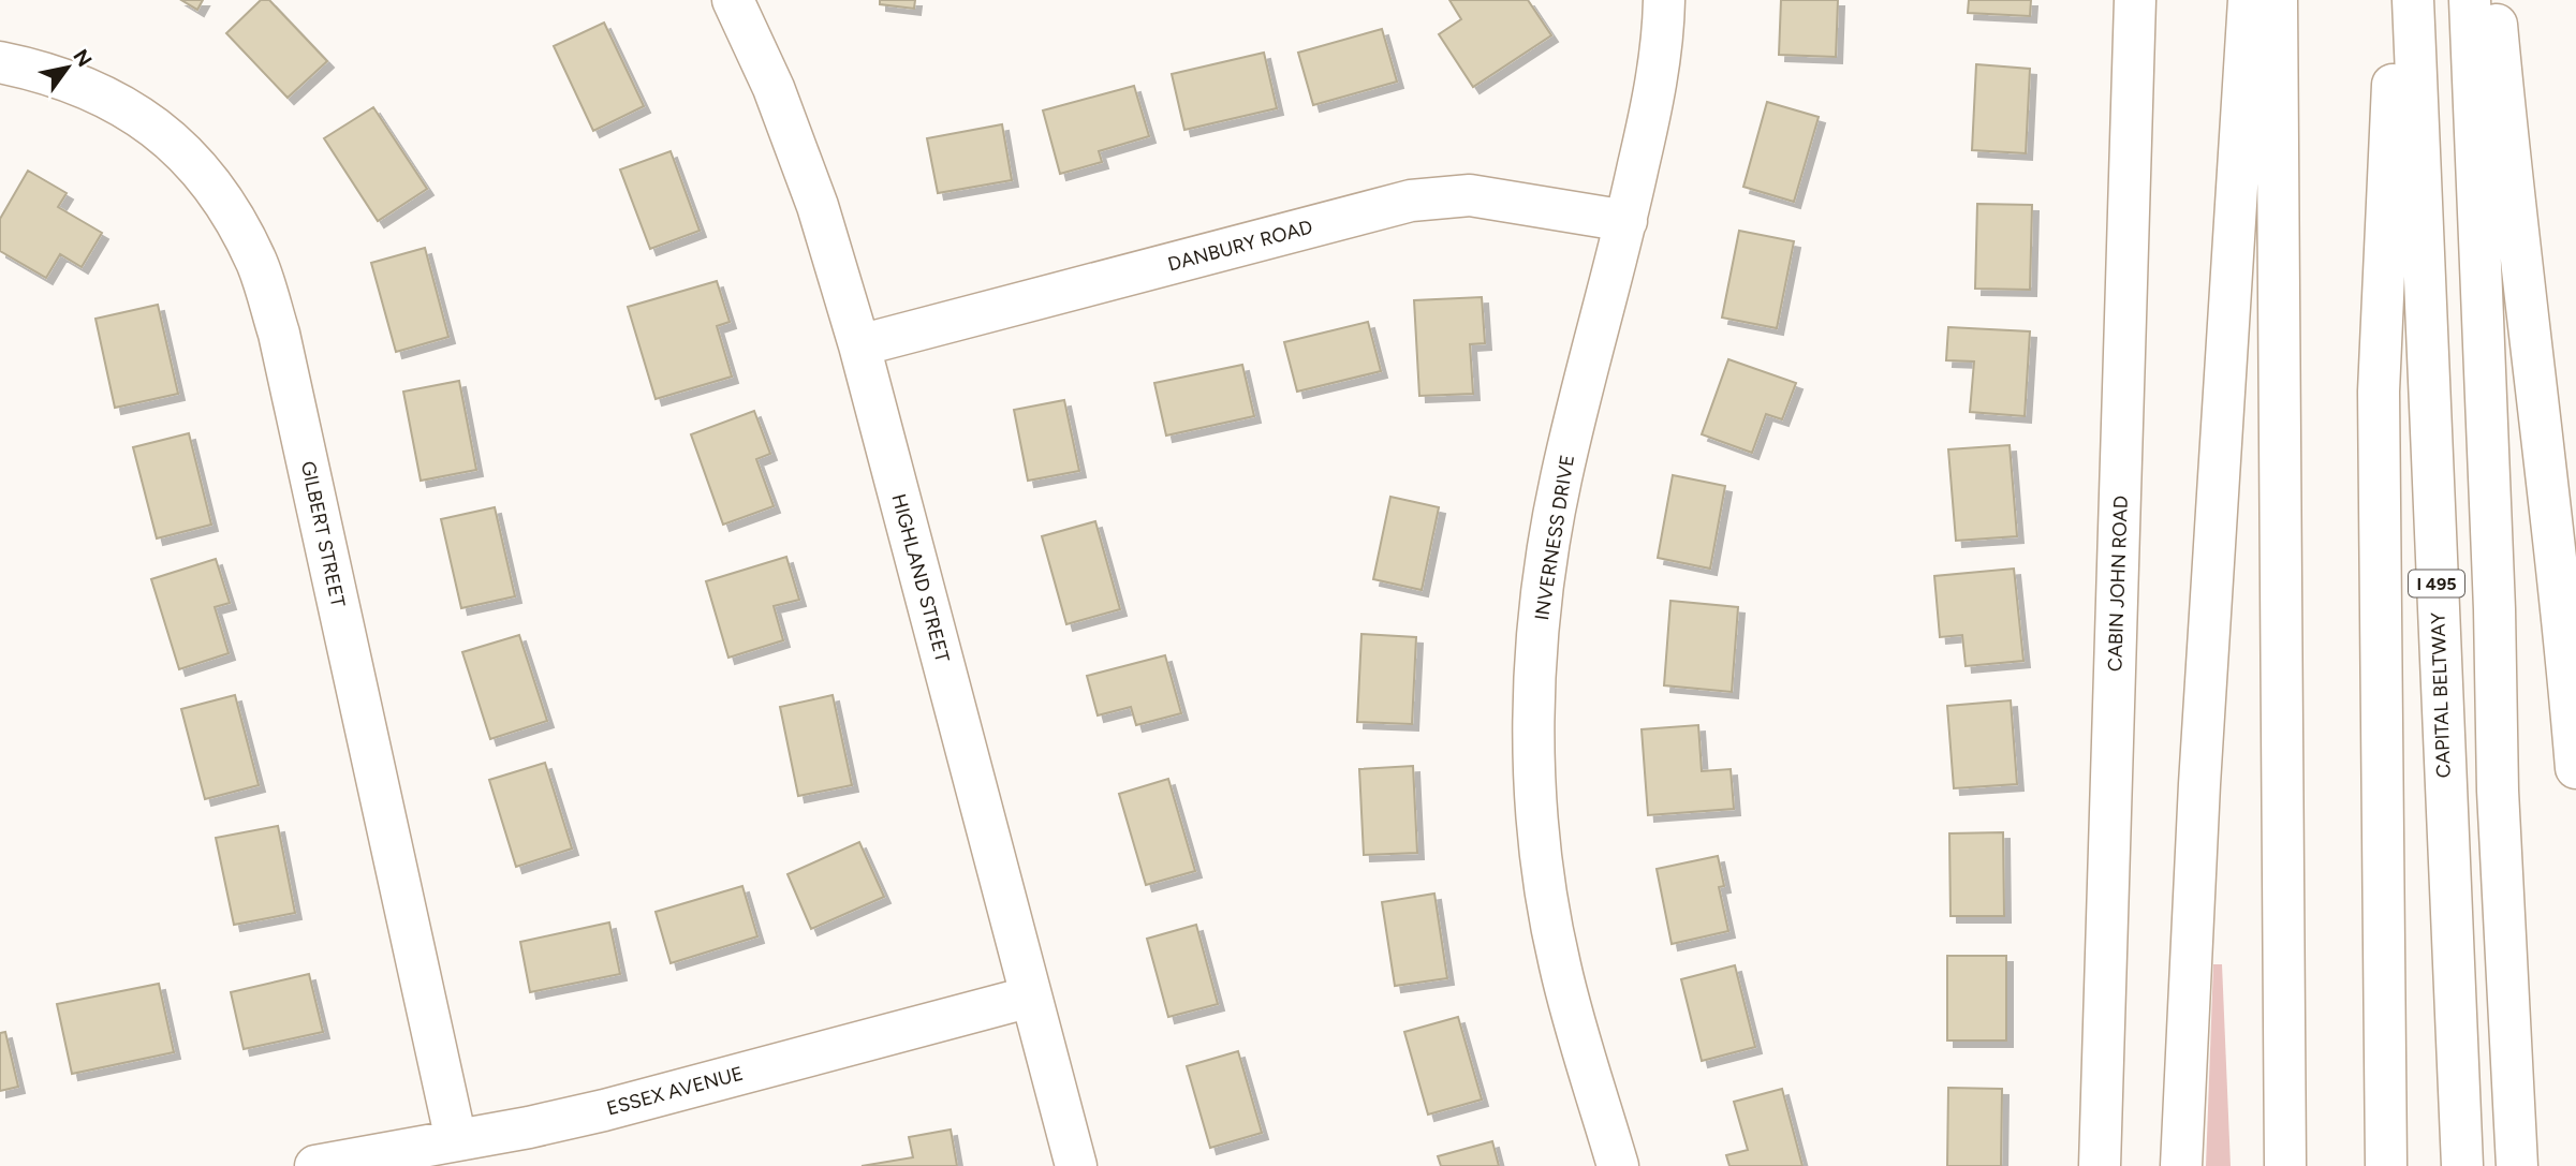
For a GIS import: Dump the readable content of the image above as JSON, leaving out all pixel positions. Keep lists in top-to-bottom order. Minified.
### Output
{"streets":{"main road":["DANBURY ROAD","GILBERT STREET","INVERNESS DRIVE","HIGHLAND STREET","CABIN JOHN ROAD","I 495","CAPITAL BELTWAY","ESSEX AVENUE"]},"crossings":[["DANBURY ROAD","INVERNESS DRIVE"],["DANBURY ROAD","HIGHLAND STREET"],["GILBERT STREET","ESSEX AVENUE"],["HIGHLAND STREET","ESSEX AVENUE"]],"north":"top right"}
